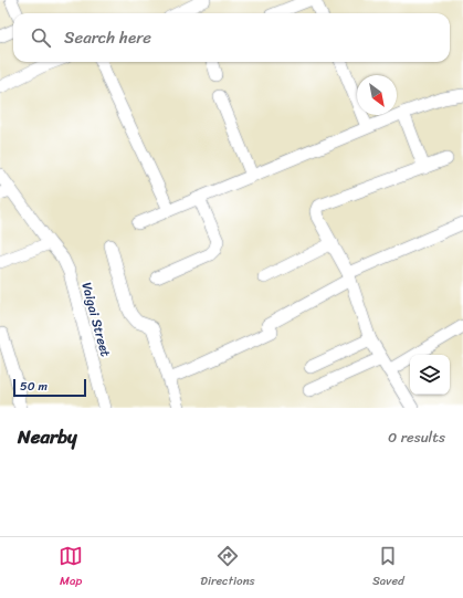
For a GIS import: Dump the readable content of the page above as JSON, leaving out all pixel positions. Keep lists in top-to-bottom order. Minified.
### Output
{"streets":{"street":["Vaigai Street"]},"scale_bar":"50 m","north":"bottom right","page":{"search":"Search here","scale":"50 m","heading":["Nearby","0 results"],"nav":["Map","Directions","Saved"]}}
